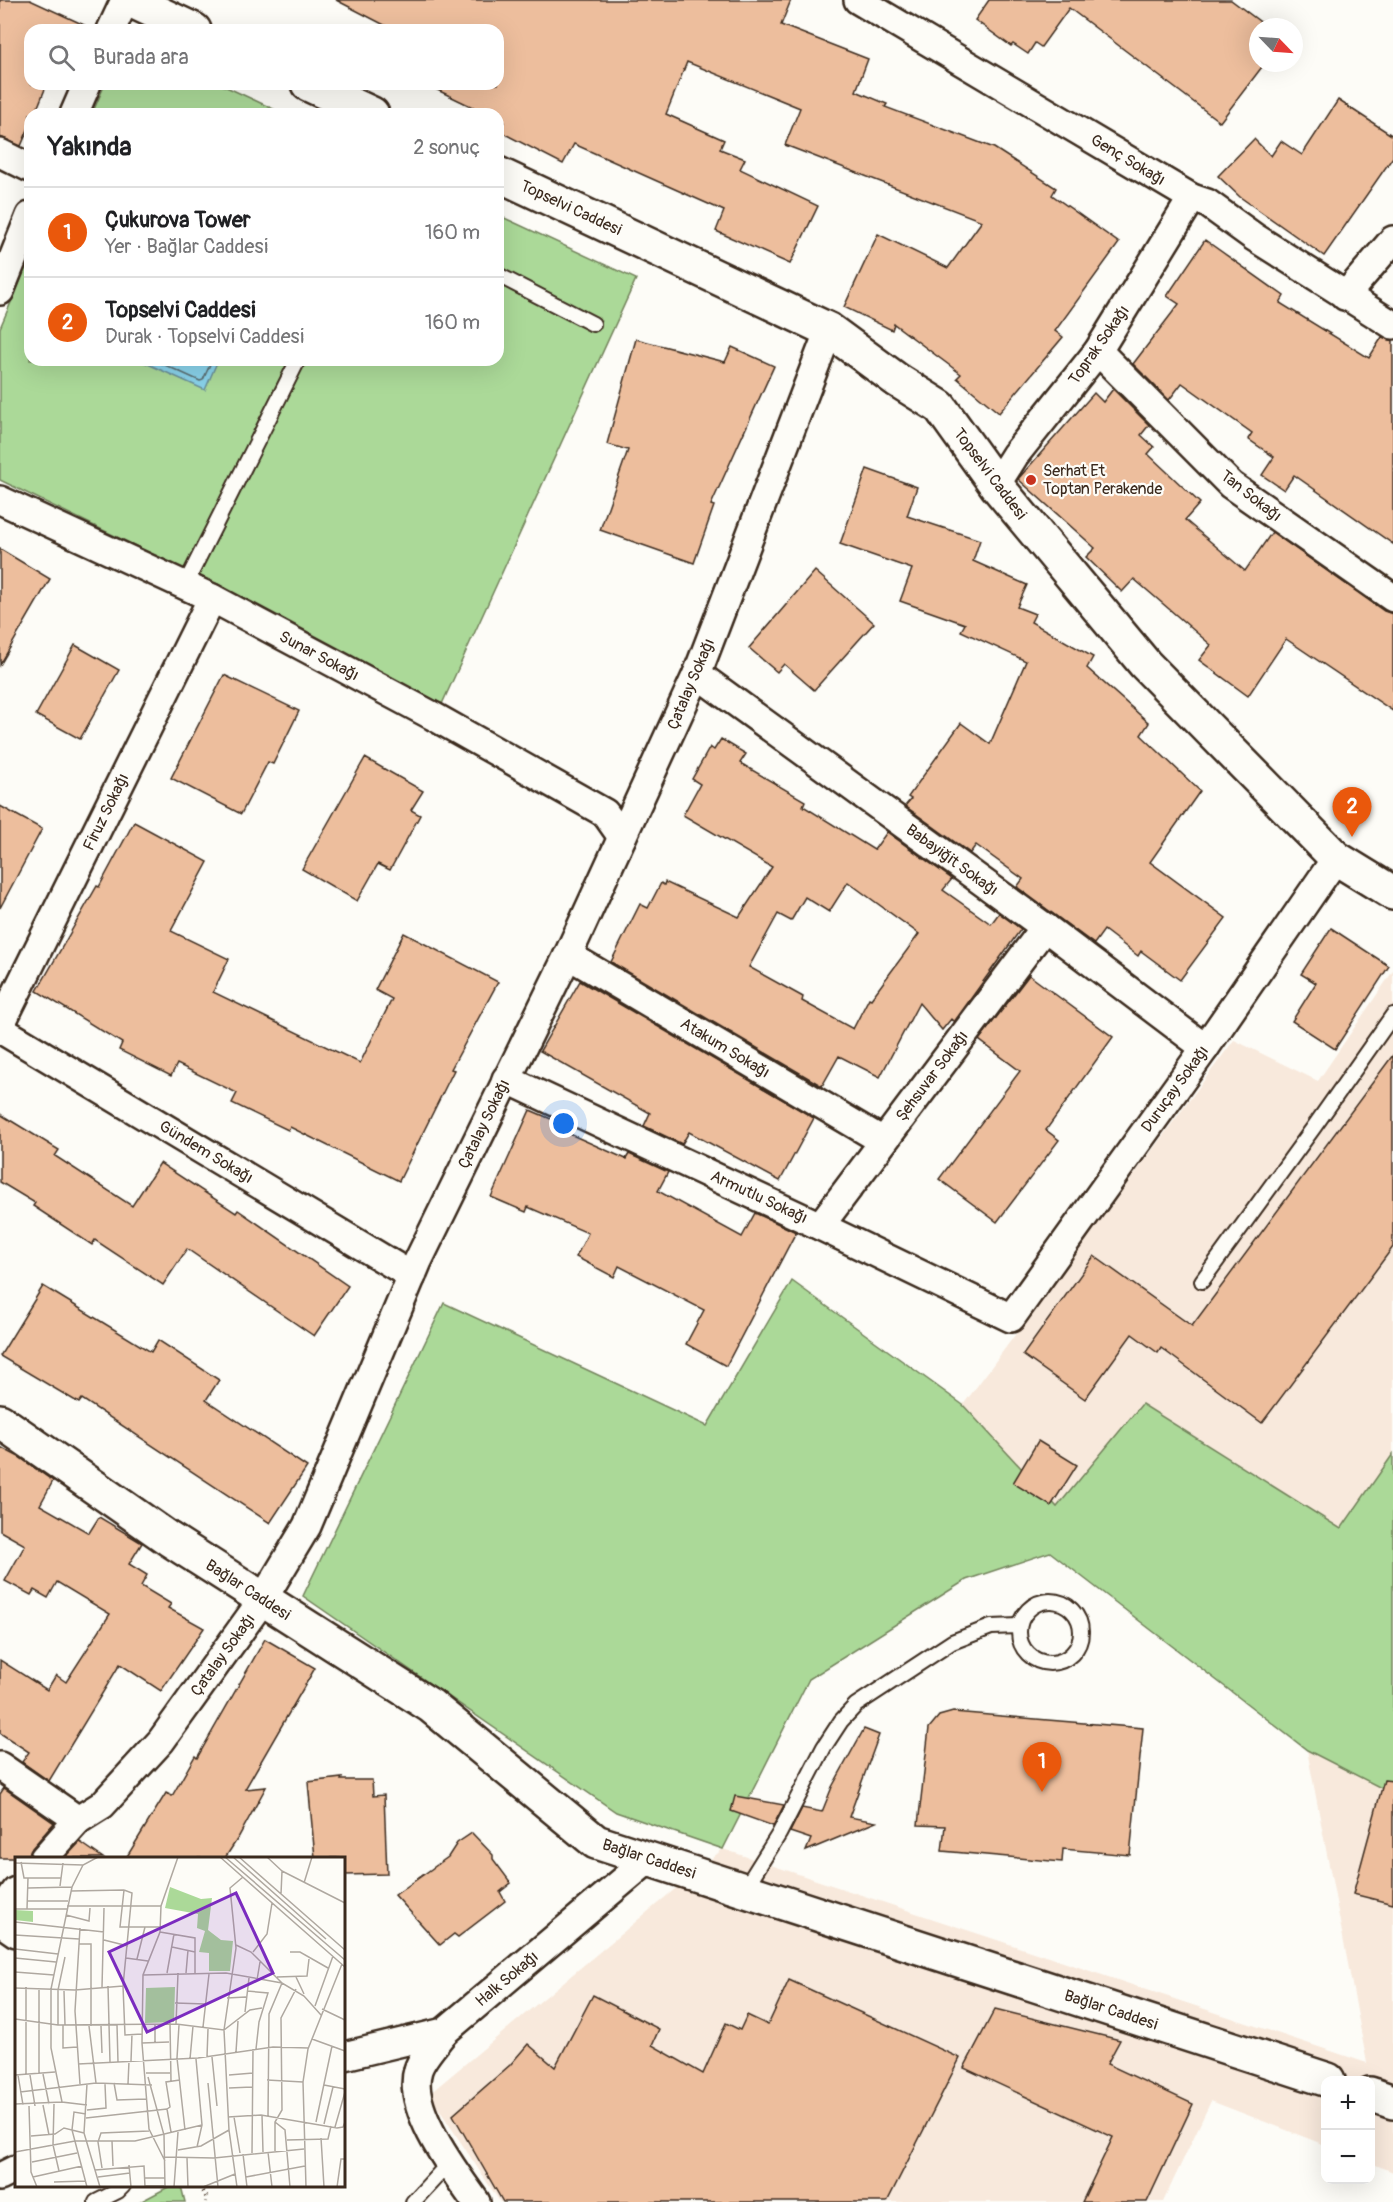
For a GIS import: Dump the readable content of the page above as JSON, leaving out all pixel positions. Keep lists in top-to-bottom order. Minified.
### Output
{"streets":{"street":["Genç Sokağı","Topselvi Caddesi","Toprak Sokağı","Tan Sokağı","Sunar Sokağı","Çatalay Sokağı","Firuz Sokağı","Babayiğit Sokağı","Atakum Sokağı","Şehsuvar Sokağı","Duruçay Sokağı","Gündem Sokağı","Armutlu Sokağı","Bağlar Caddesi","Halk Sokağı"]},"crossings":[["Genç Sokağı","Toprak Sokağı"],["Topselvi Caddesi","Toprak Sokağı"],["Topselvi Caddesi","Çatalay Sokağı"],["Topselvi Caddesi","Duruçay Sokağı"],["Toprak Sokağı","Tan Sokağı"],["Sunar Sokağı","Çatalay Sokağı"],["Sunar Sokağı","Firuz Sokağı"],["Çatalay Sokağı","Babayiğit Sokağı"],["Çatalay Sokağı","Atakum Sokağı"],["Çatalay Sokağı","Gündem Sokağı"],["Çatalay Sokağı","Armutlu Sokağı"],["Çatalay Sokağı","Bağlar Caddesi"],["Firuz Sokağı","Gündem Sokağı"],["Babayiğit Sokağı","Şehsuvar Sokağı"],["Babayiğit Sokağı","Duruçay Sokağı"],["Atakum Sokağı","Şehsuvar Sokağı"],["Şehsuvar Sokağı","Armutlu Sokağı"],["Duruçay Sokağı","Armutlu Sokağı"],["Bağlar Caddesi","Halk Sokağı"]],"places":["Serhat Et Toptan Perakende"],"north":"bottom right","page":{"search":"Burada ara","heading":["Yakında","2 sonuç"],"list":[{"mark":"1","name":"Çukurova Tower","note":"Yer · Bağlar Caddesi","value":"160 m"},{"mark":"2","name":"Topselvi Caddesi","note":"Durak · Topselvi Caddesi","value":"160 m"}],"pins":["2","1"],"map_buttons":["+","−"]}}
